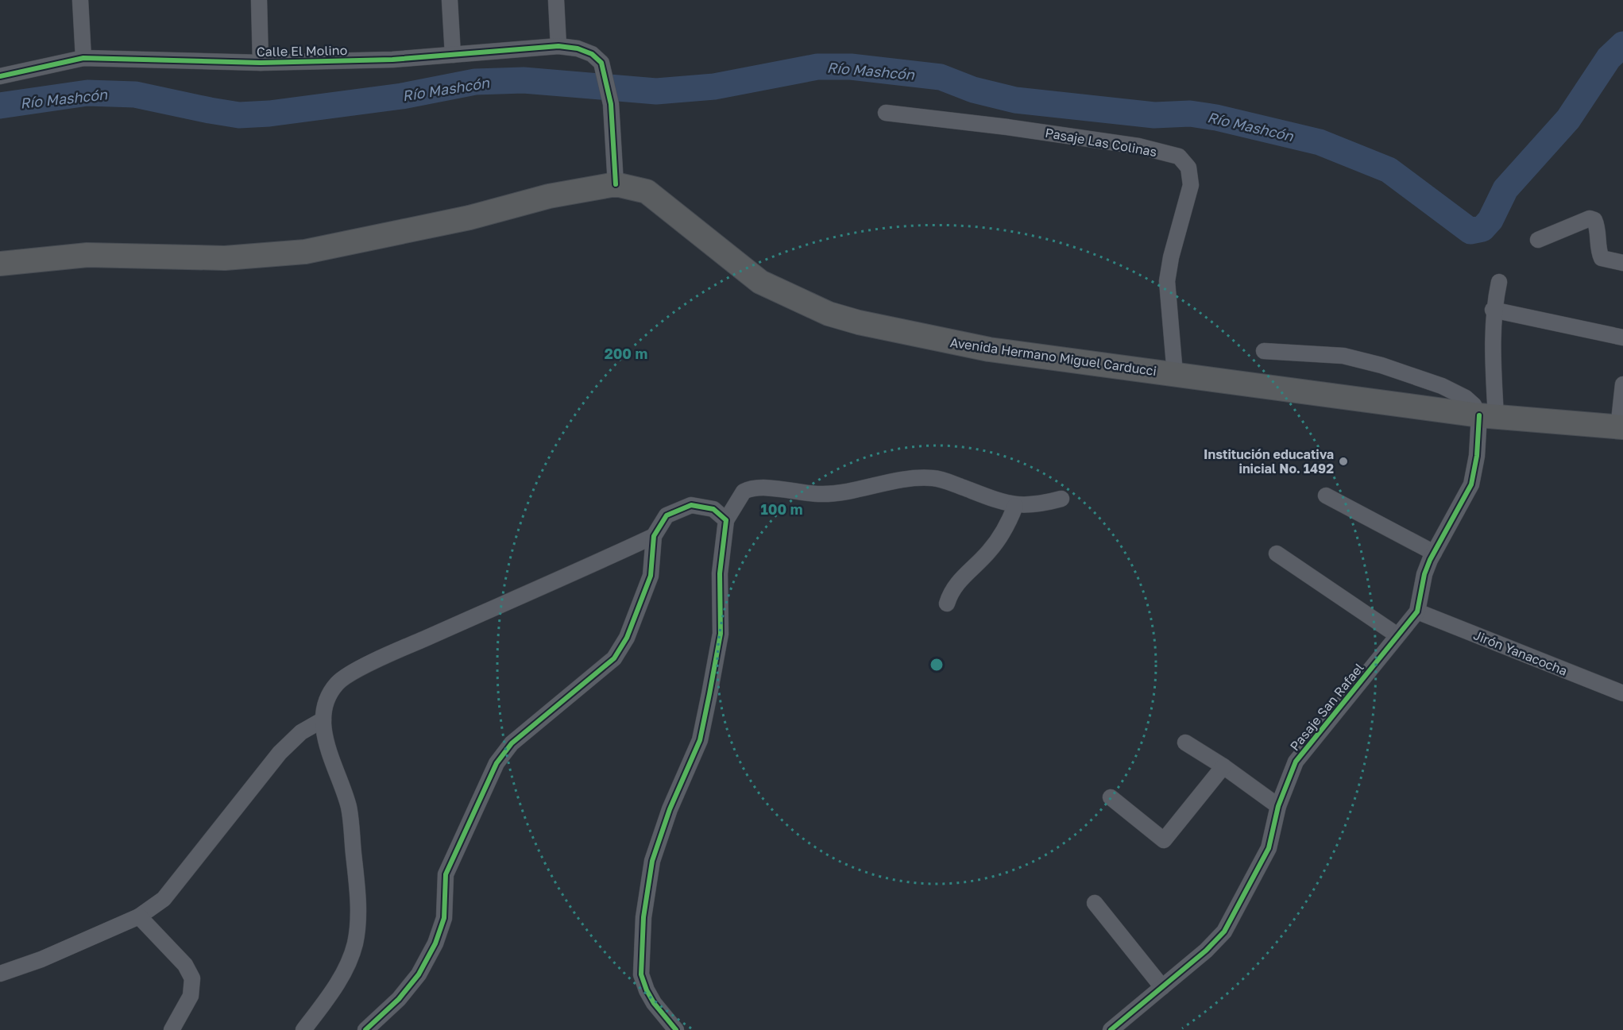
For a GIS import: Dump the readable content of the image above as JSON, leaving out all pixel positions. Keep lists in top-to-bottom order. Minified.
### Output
{"streets":{"highway":["Avenida Hermano Miguel Carducci"],"street":["Calle El Molino","Pasaje Las Colinas","Jirón Yanacocha","Pasaje San Rafael"]},"crossings":[["Calle El Molino","Avenida Hermano Miguel Carducci"],["Pasaje Las Colinas","Avenida Hermano Miguel Carducci"],["Jirón Yanacocha","Pasaje San Rafael"]],"water":["Río Mashcón"],"places":["Institución educativa inicial No. 1492"],"rings":["200 m","100 m"]}
